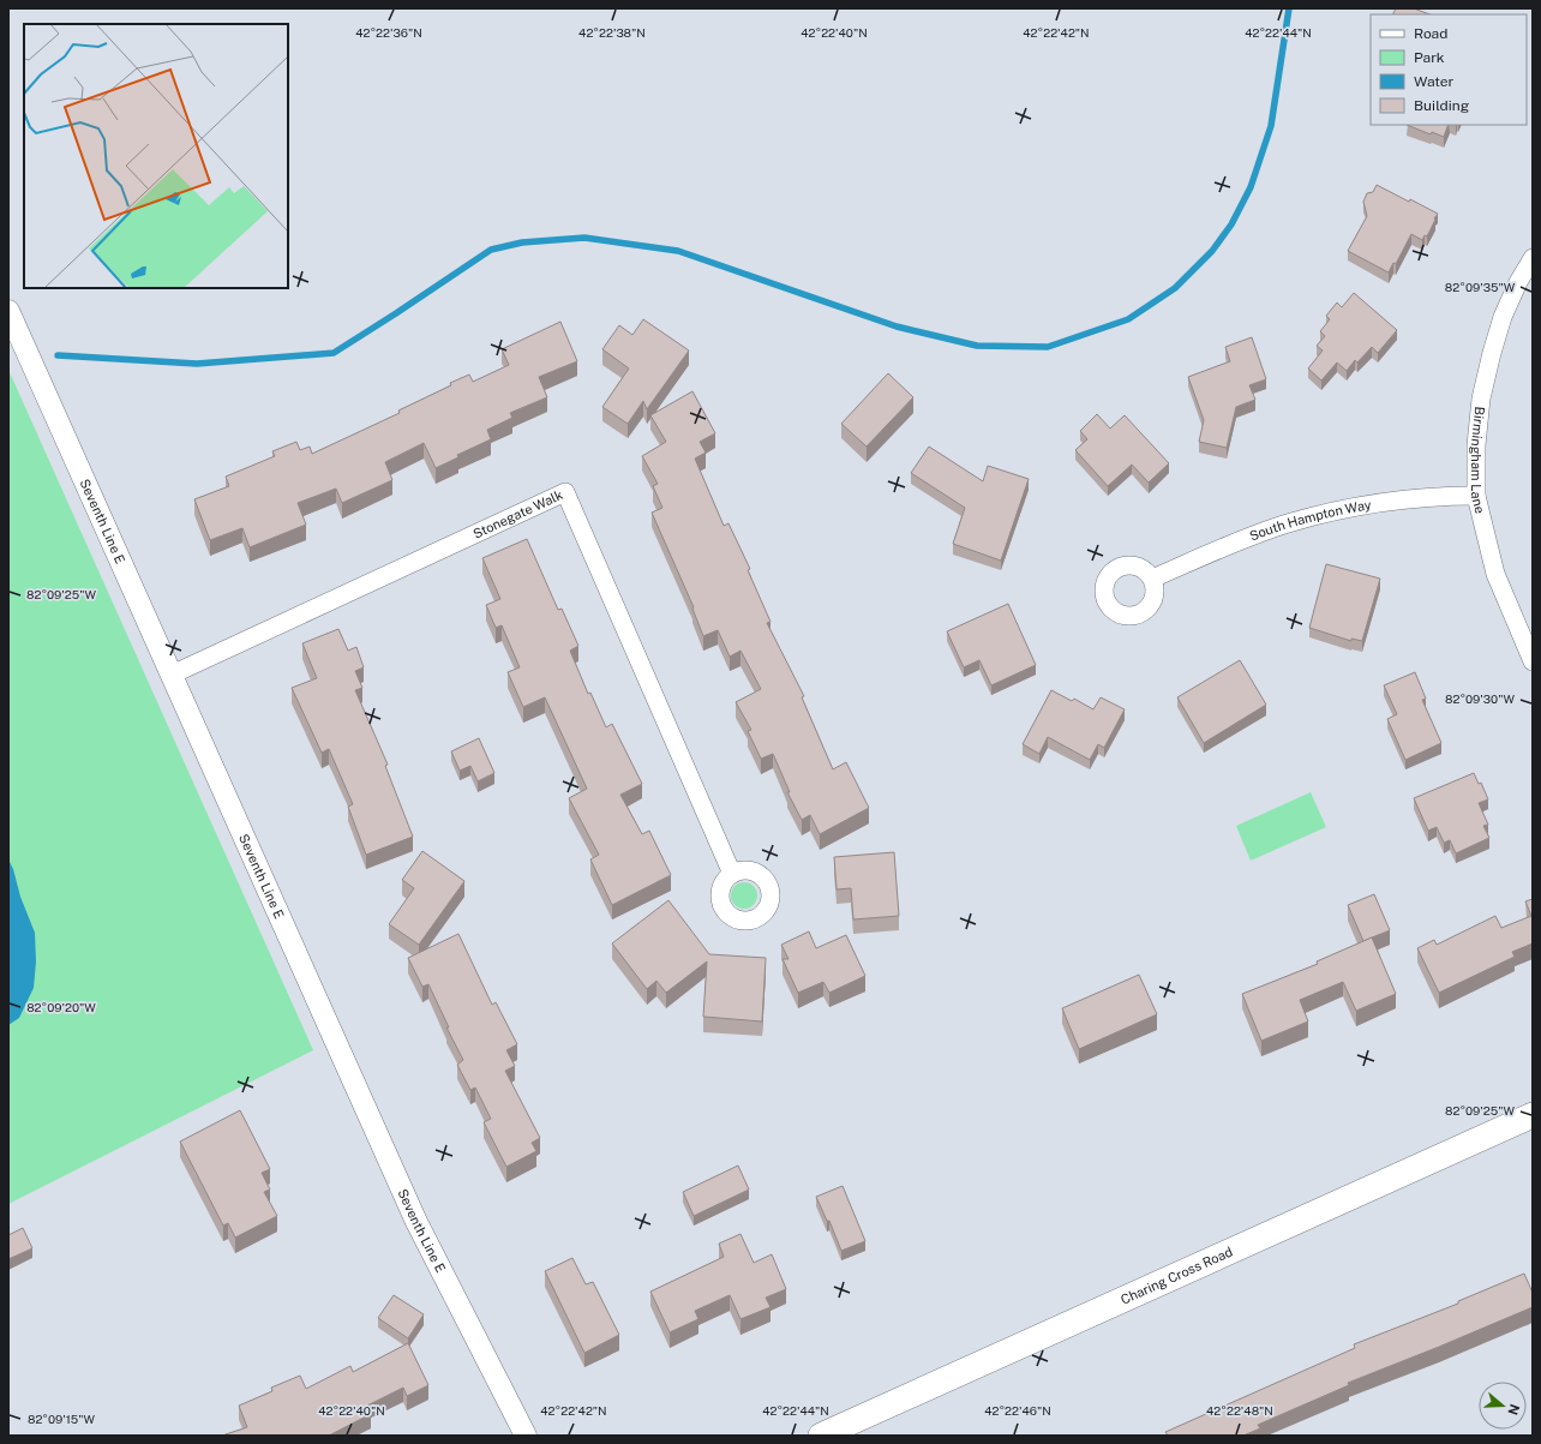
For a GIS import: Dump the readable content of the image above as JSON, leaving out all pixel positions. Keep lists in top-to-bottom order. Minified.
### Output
{"streets":{"main road":["Charing Cross Road"],"street":["Birmingham Lane","Stonegate Walk","Seventh Line E","South Hampton Way"]},"crossings":[["Birmingham Lane","South Hampton Way"],["Stonegate Walk","Seventh Line E"]],"legend":["Road","Park","Water","Building"],"north":"right","coordinates":["42°22'36\"N","42°22'38\"N","42°22'40\"N","42°22'42\"N","42°22'44\"N","82°09'35\"W","82°09'25\"W","82°09'30\"W","82°09'20\"W","42°22'46\"N","42°22'48\"N","82°09'15\"W"]}
